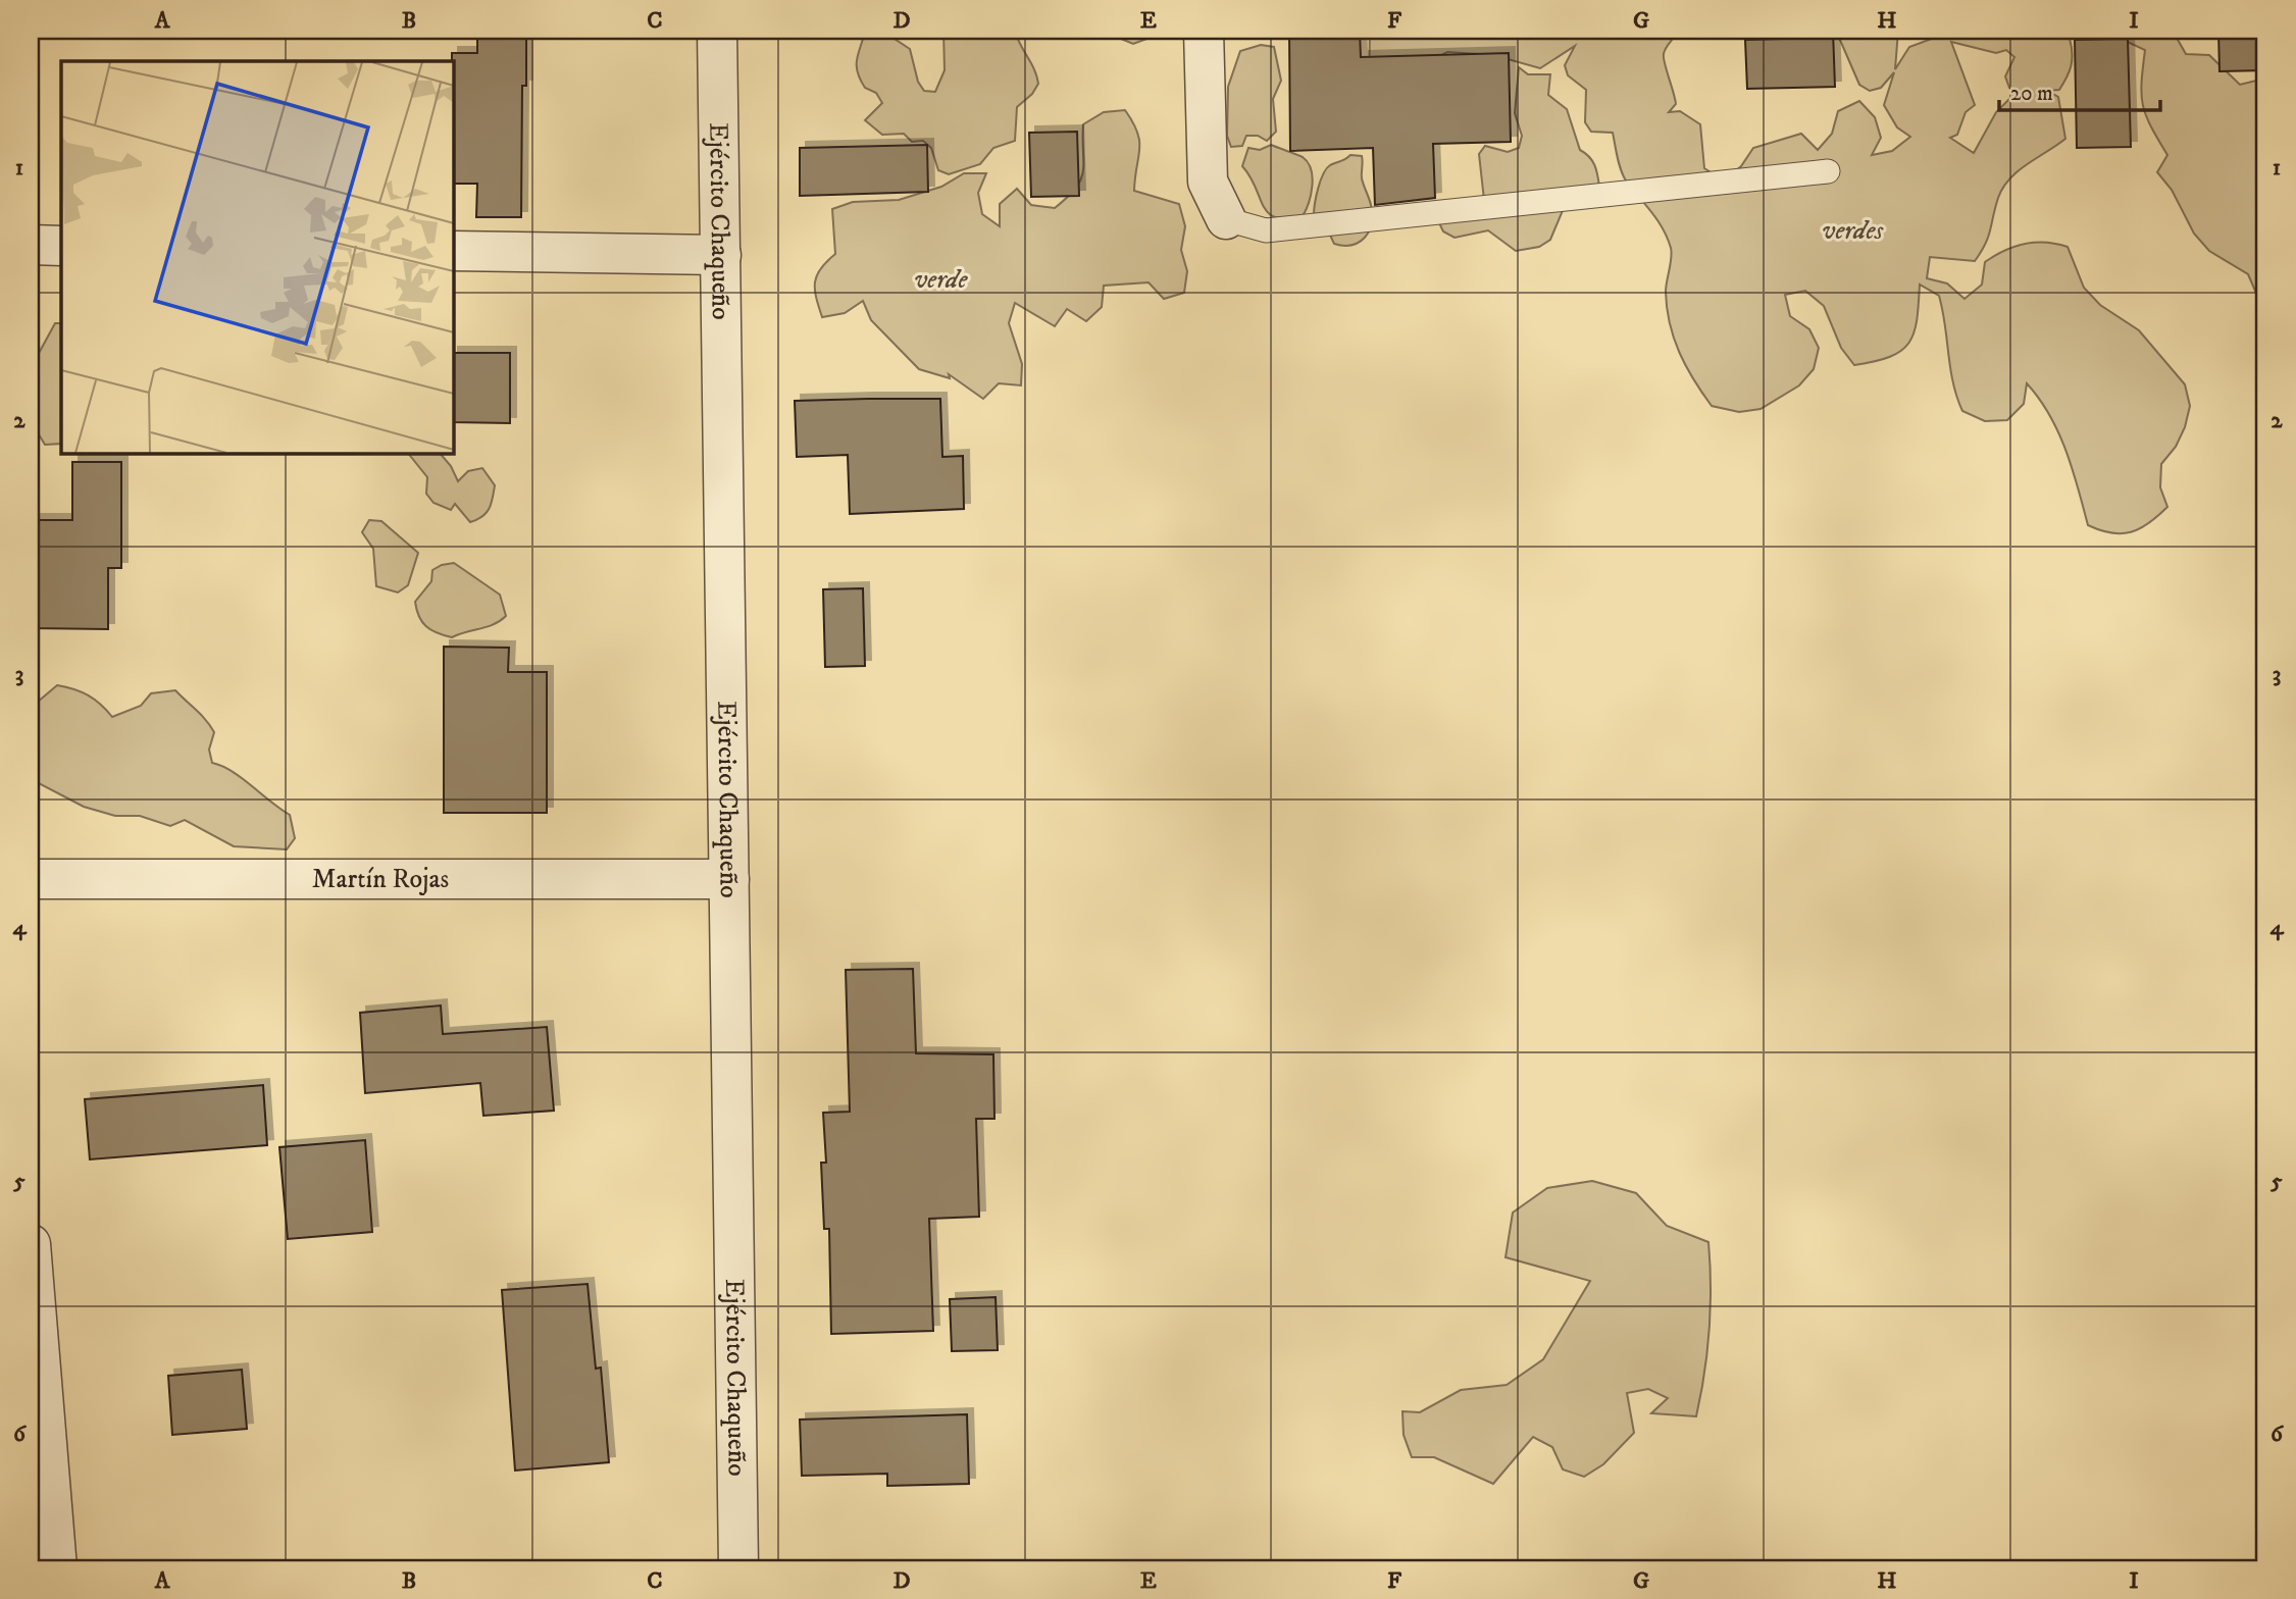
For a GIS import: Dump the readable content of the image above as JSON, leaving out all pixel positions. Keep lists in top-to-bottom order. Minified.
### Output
{"streets":{"street":["Ejército Chaqueño","Martín Rojas"]},"crossings":[["Ejército Chaqueño","Martín Rojas"]],"parks":["verdes","verde"],"scale_bar":"20 m","grid":{"columns":["A","B","C","D","E","F","G","H","I"],"rows":["1","2","3","4","5","6"]}}
